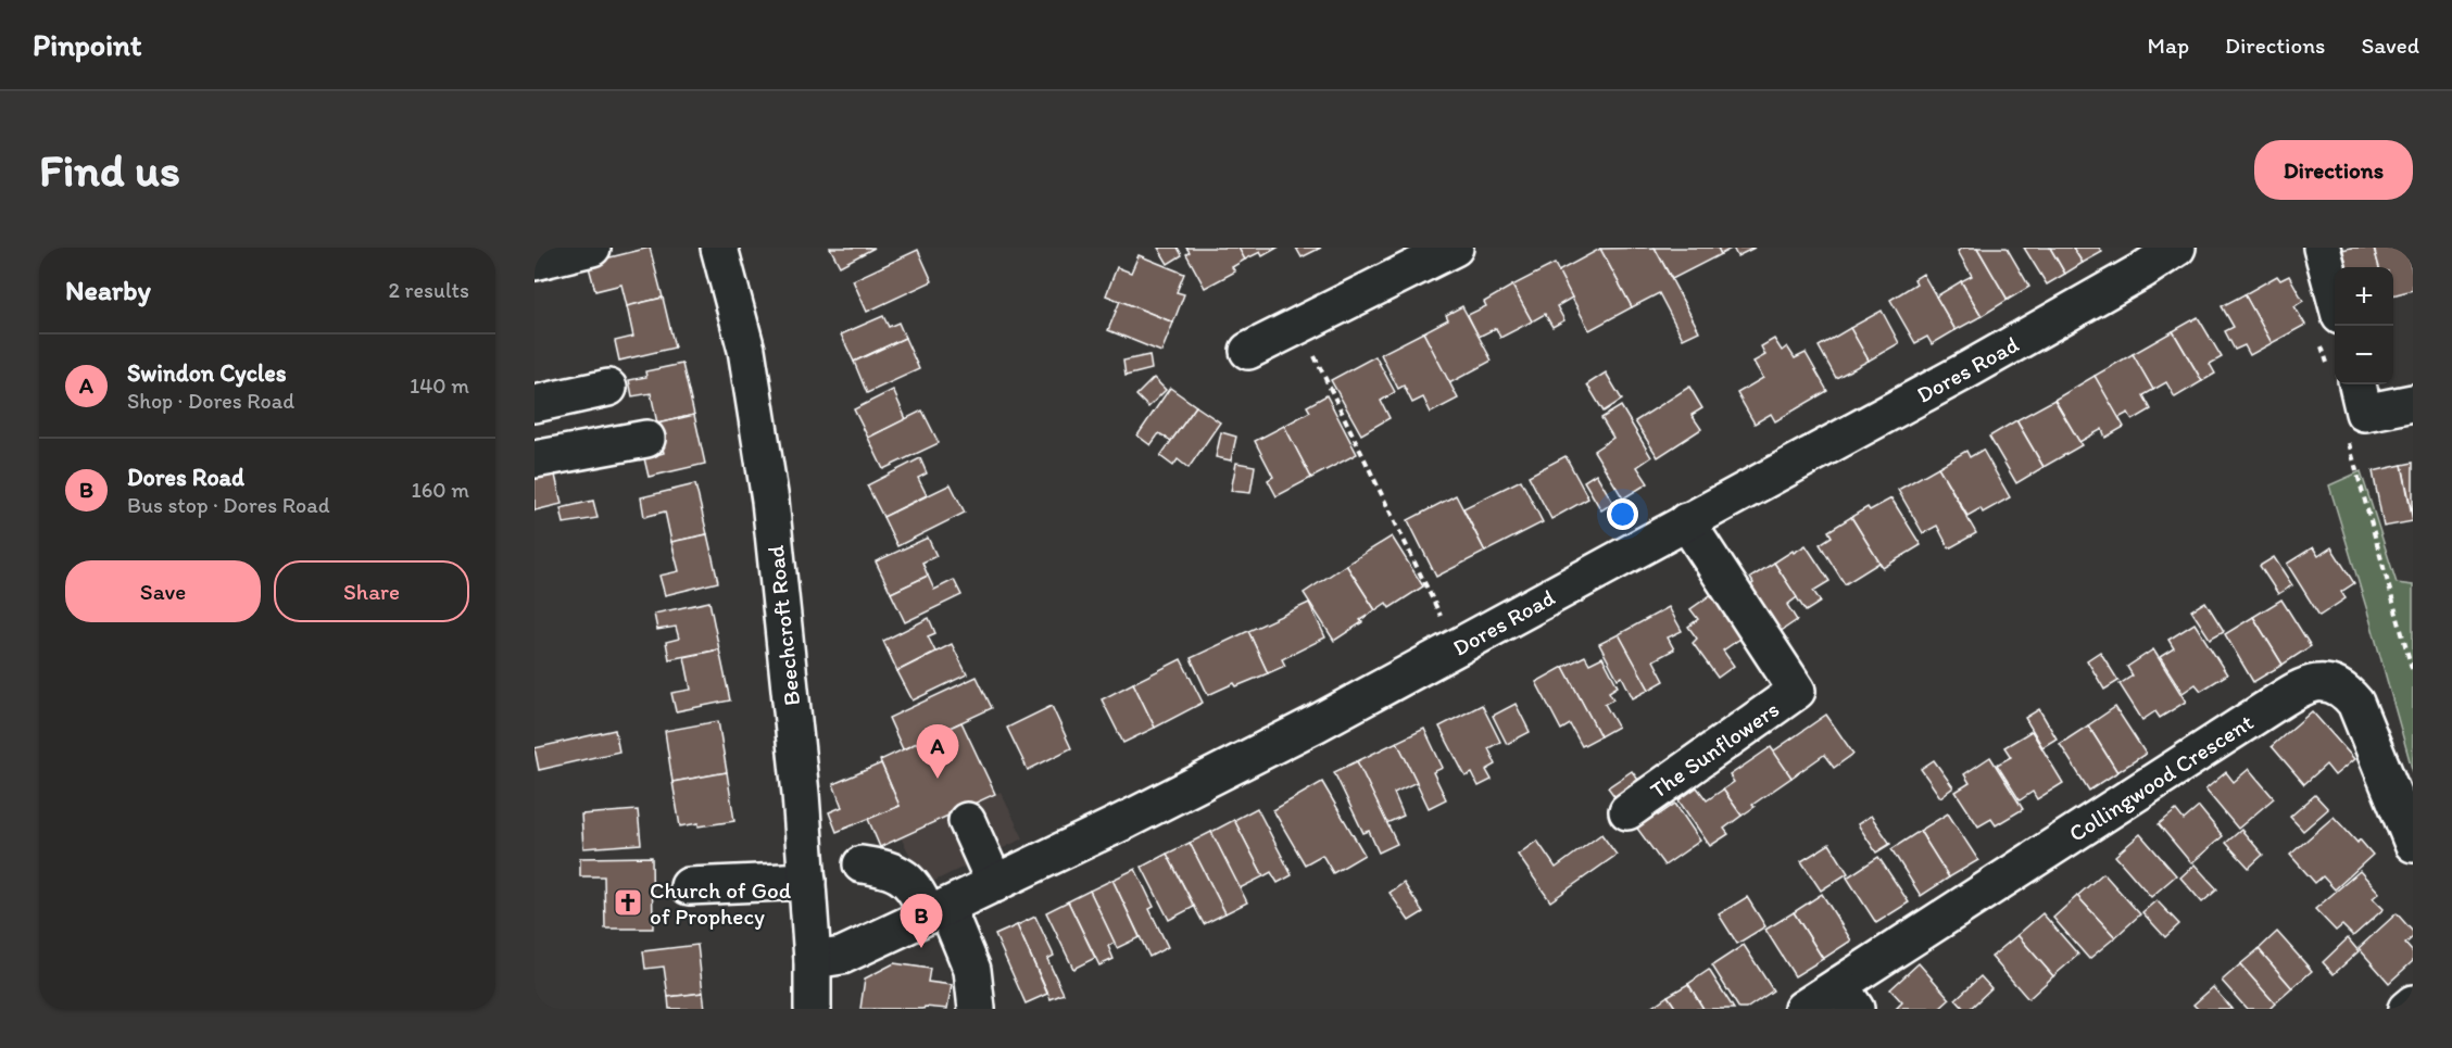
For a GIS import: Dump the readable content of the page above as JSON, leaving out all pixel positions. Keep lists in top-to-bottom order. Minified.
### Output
{"streets":{"street":["Dores Road","Beechcroft Road","The Sunflowers","Collingwood Crescent"]},"crossings":[["Dores Road","Beechcroft Road"],["Dores Road","The Sunflowers"]],"places":{"church":["Church of God of Prophecy"]},"page":{"header":"Pinpoint","nav":["Map","Directions","Saved"],"buttons":["Directions",["Save","Share"]],"title":"Find us","heading":["Nearby","2 results"],"map_buttons":["+","−"],"list":[{"mark":"A","name":"Swindon Cycles","note":"Shop · Dores Road","value":"140 m"},{"mark":"B","name":"Dores Road","note":"Bus stop · Dores Road","value":"160 m"}],"pins":["A","B"]}}
